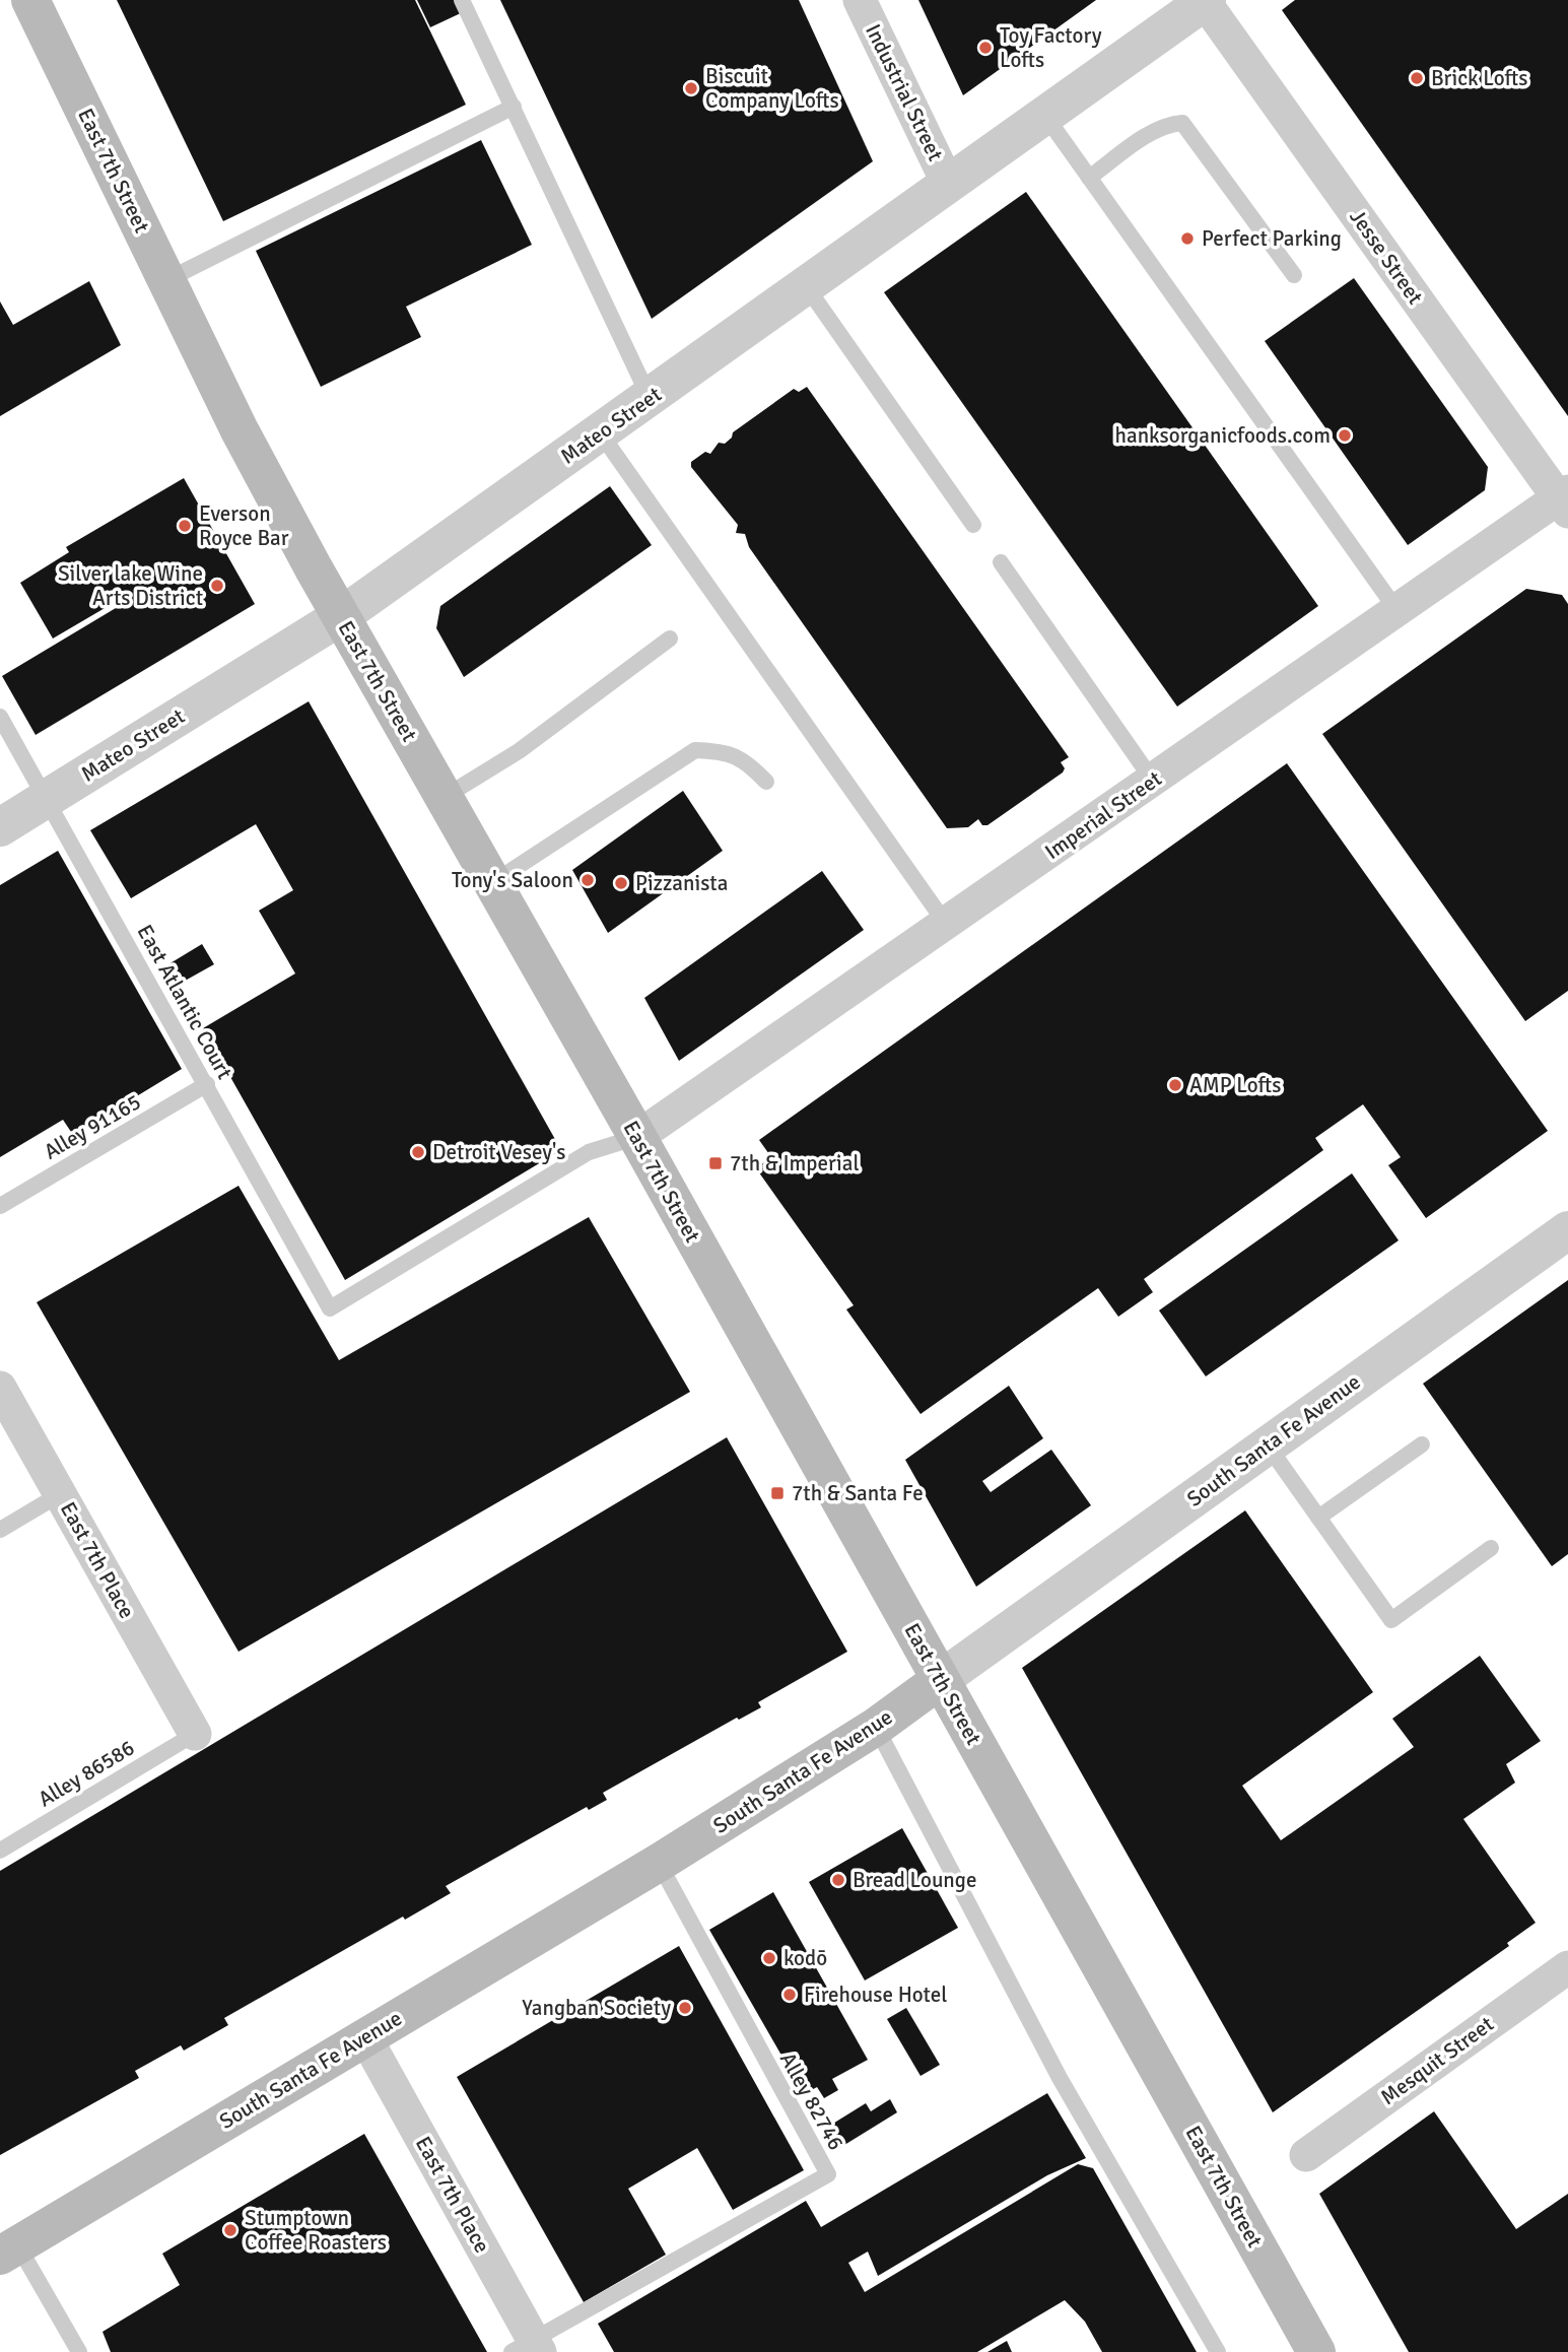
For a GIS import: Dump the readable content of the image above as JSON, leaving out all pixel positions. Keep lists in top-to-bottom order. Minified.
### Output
{"streets":{"main road":["East 7th Street","South Santa Fe Avenue"],"street":["Industrial Street","Jesse Street","Mateo Street","Imperial Street","East 7th Place","Mesquit Street"],"lane":["East Atlantic Court","Alley 91165","Alley 86586","Alley 82746"]},"crossings":[["Industrial Street","Mateo Street"],["East 7th Street","Mateo Street"],["East 7th Street","Imperial Street"],["East 7th Street","East Atlantic Court"],["East 7th Street","South Santa Fe Avenue"],["Jesse Street","Mateo Street"],["Jesse Street","Imperial Street"],["Mateo Street","East Atlantic Court"],["Imperial Street","East Atlantic Court"],["East Atlantic Court","Alley 91165"],["South Santa Fe Avenue","East 7th Place"],["South Santa Fe Avenue","Alley 82746"],["East 7th Place","Alley 86586"],["East 7th Place","Alley 82746"]],"places":{"other":["Toy Factory Lofts","Brick Lofts","Biscuit Company Lofts","Perfect Parking","hanksorganicfoods.com","Everson Royce Bar","Silver lake Wine Arts District","Tony's Saloon","Pizzanista","AMP Lofts","Detroit Vesey's","Bread Lounge","kodō","Firehouse Hotel","Yangban Society","Stumptown Coffee Roasters"],"transit":["7th & Imperial","7th & Santa Fe"]}}
